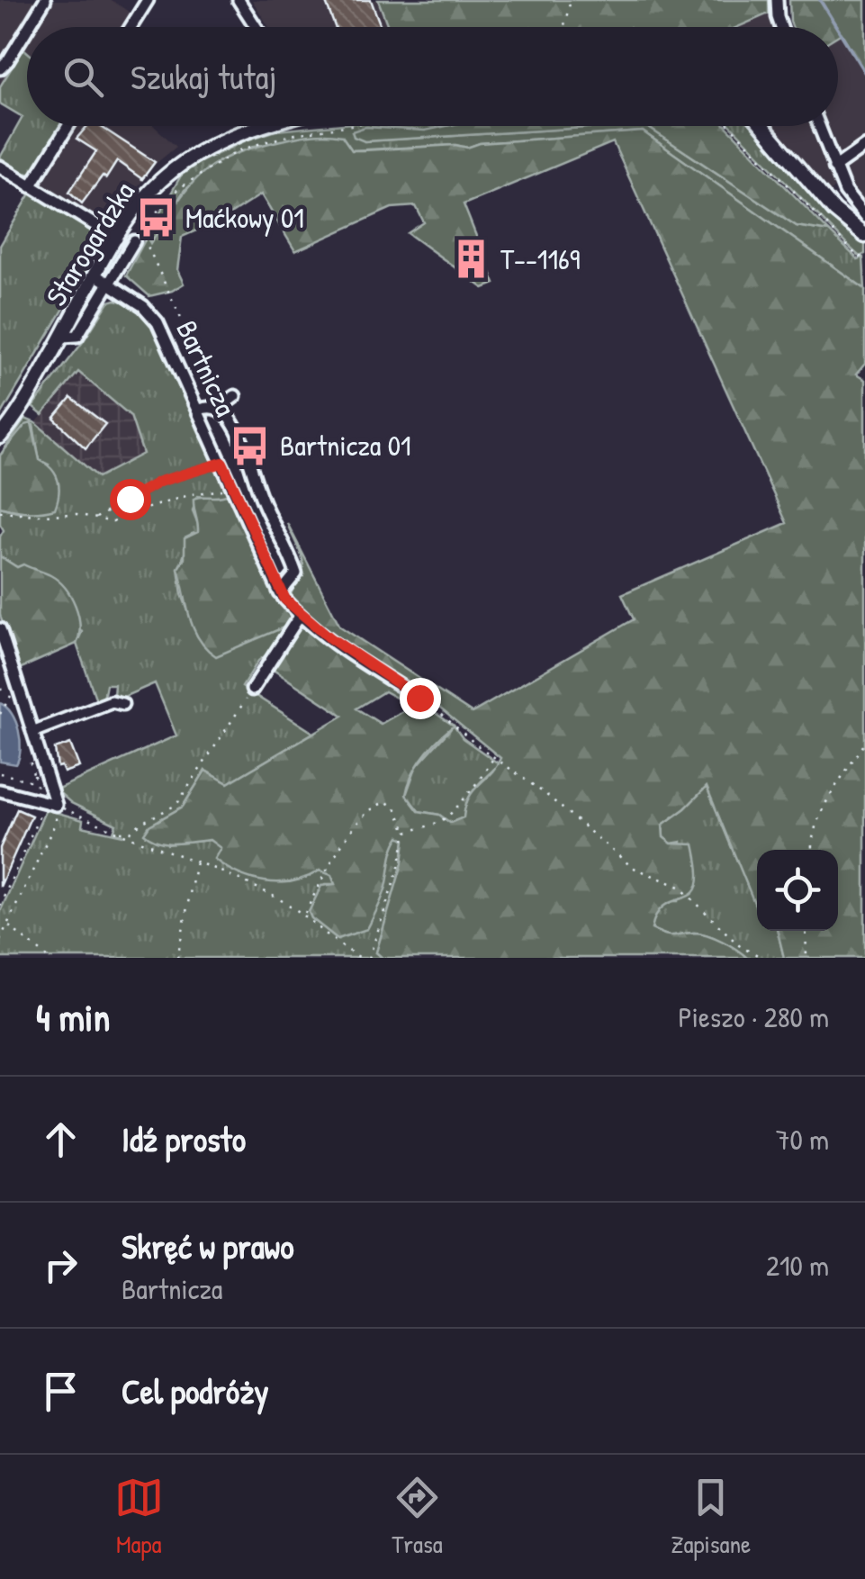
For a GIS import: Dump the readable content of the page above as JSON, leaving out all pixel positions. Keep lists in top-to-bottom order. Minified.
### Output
{"streets":{"main road":["Starogardzka"],"street":["Bartnicza"]},"crossings":[["Starogardzka","Bartnicza"]],"places":{"bus stop":["Maćkowy 01","Bartnicza 01"],"building":["T--1169"]},"page":{"search":"Szukaj tutaj","heading":["4 min","Pieszo · 280 m"],"list":[["Idź prosto","70 m"],["Skręć w prawo","Bartnicza","210 m"],"Cel podróży"],"nav":["Mapa","Trasa","Zapisane"]}}
